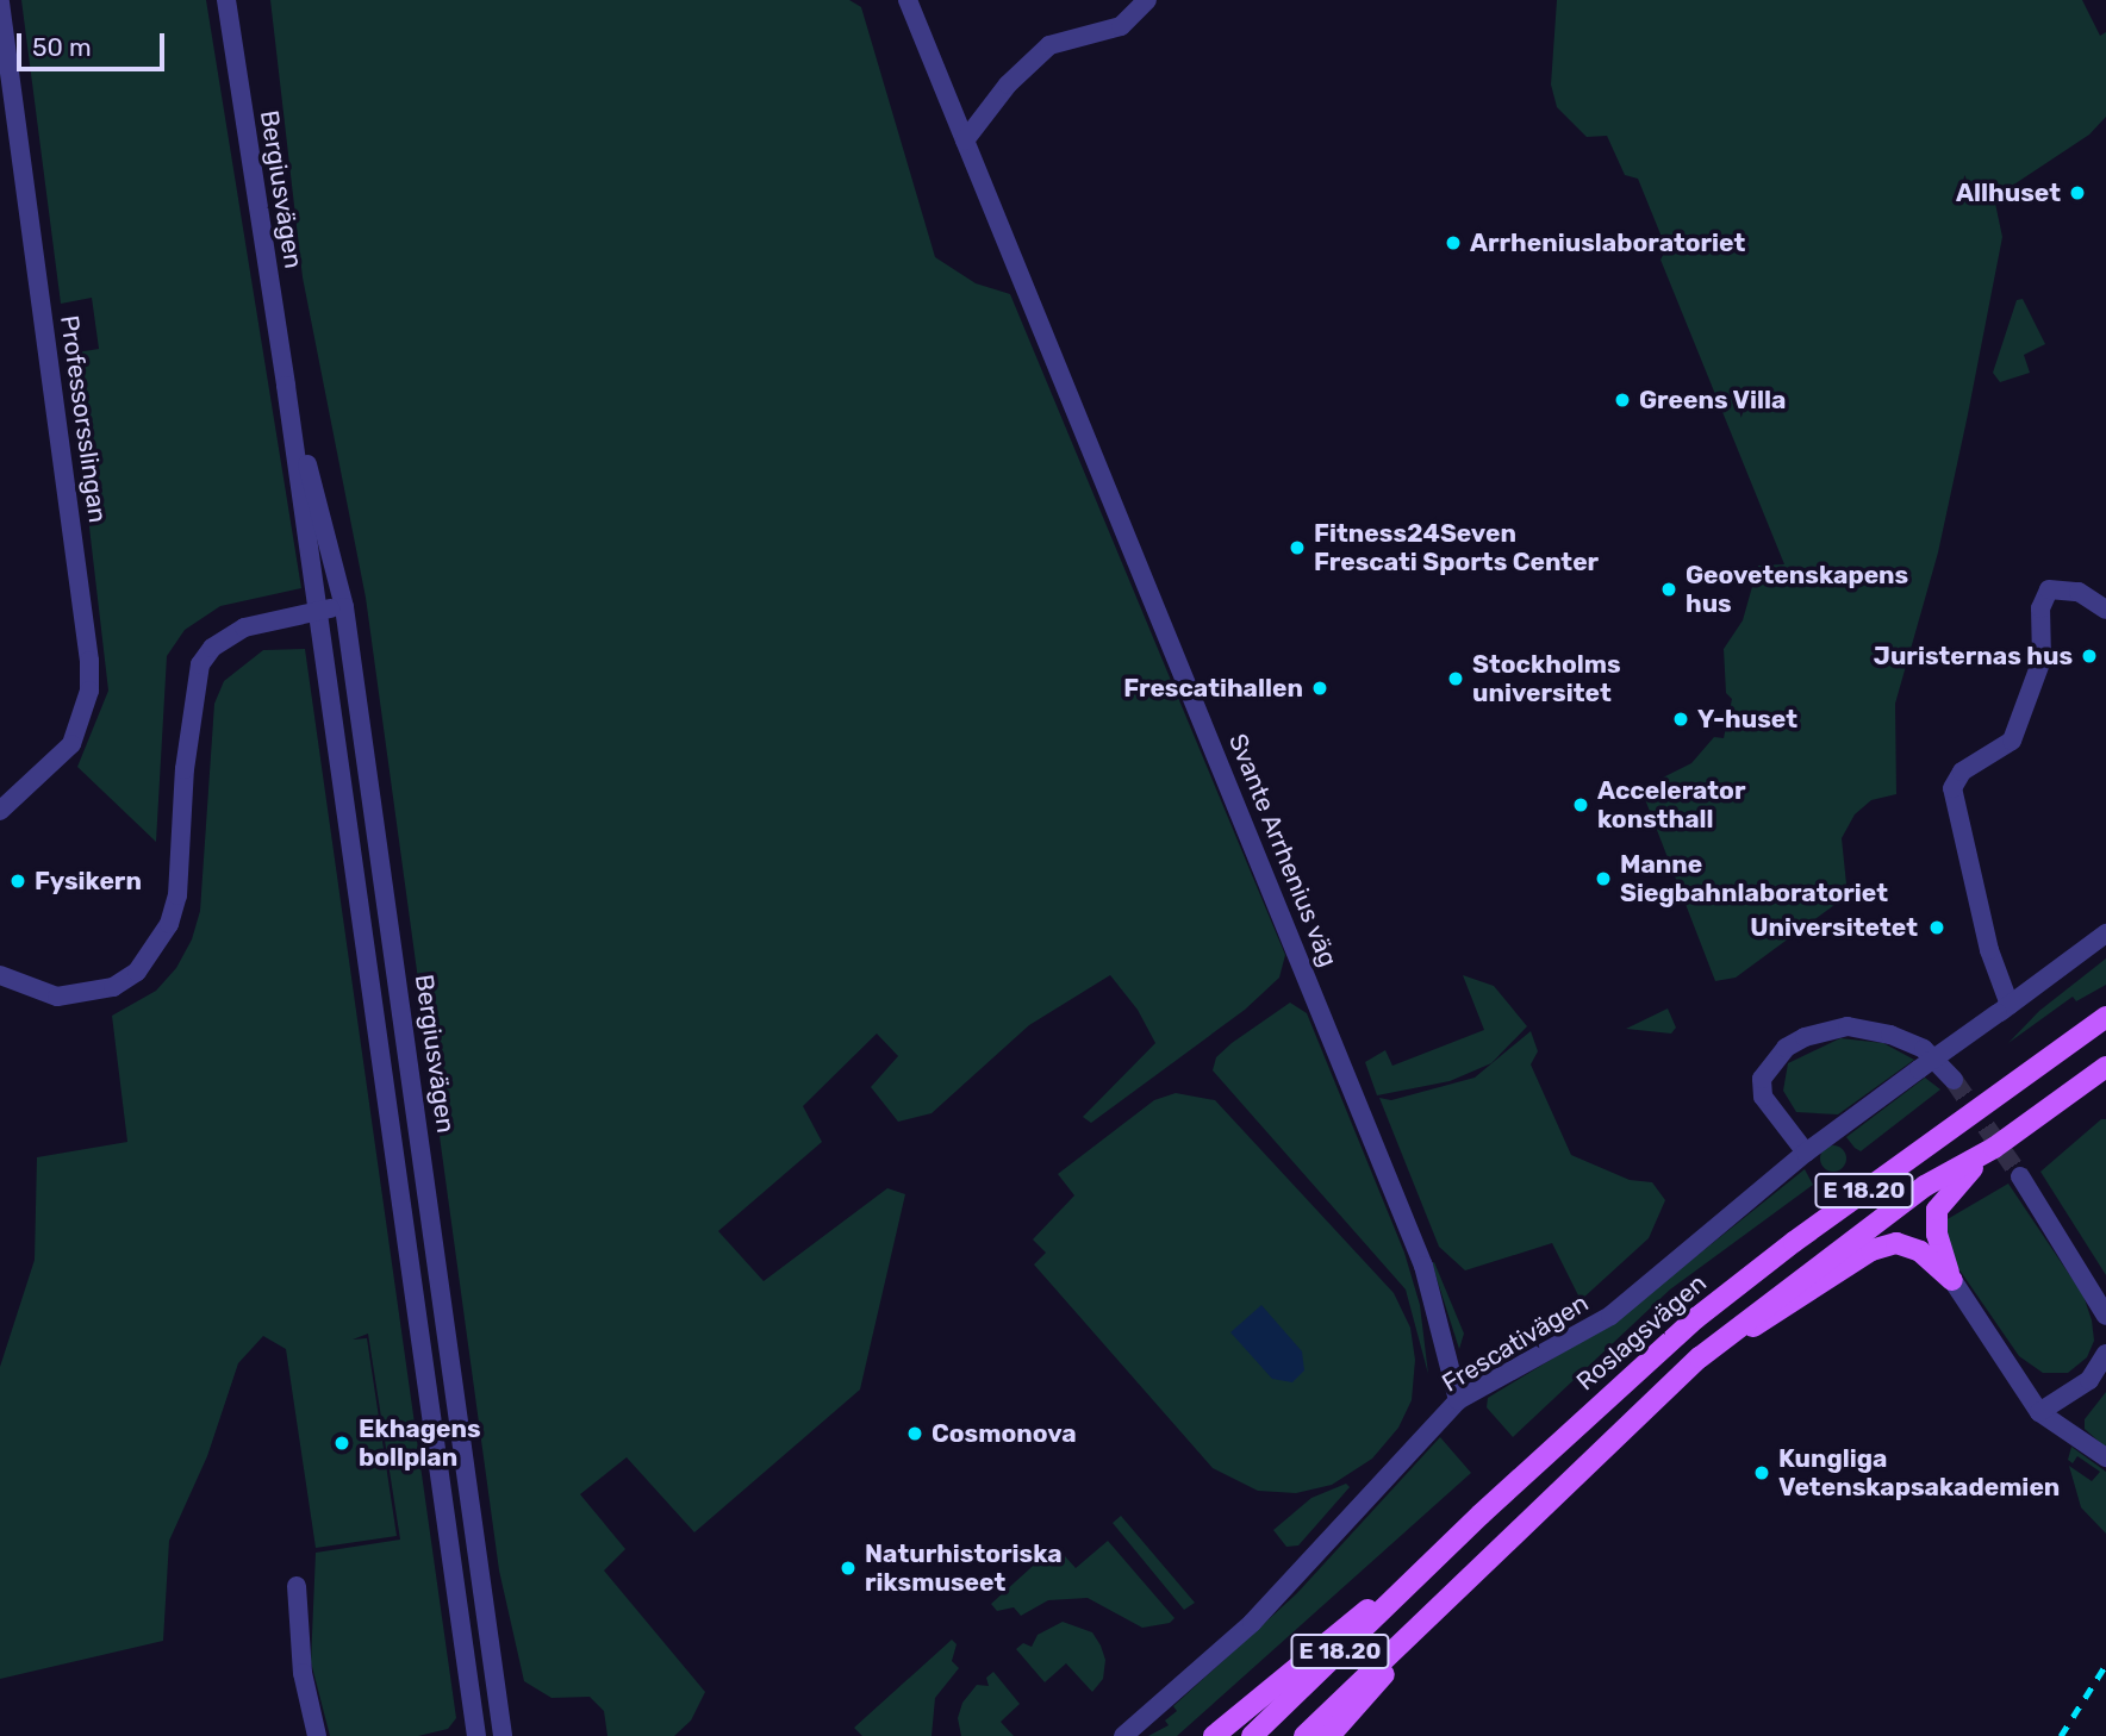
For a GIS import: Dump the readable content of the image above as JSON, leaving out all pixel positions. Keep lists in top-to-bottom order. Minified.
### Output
{"streets":{"main road":["E 18.20","Roslagsvägen"],"street":["Bergiusvägen","Professorsslingan","Svante Arrhenius väg","Frescativägen"]},"crossings":[["Svante Arrhenius väg","Frescativägen"]],"places":["Allhuset","Arrheniuslaboratoriet","Greens Villa","Fitness24Seven Frescati Sports Center","Geovetenskapens hus","Juristernas hus","Stockholms universitet","Frescatihallen","Y-huset","Accelerator konsthall","Manne Siegbahnlaboratoriet","Fysikern","Universitetet","Cosmonova","Ekhagens bollplan","Kungliga Vetenskapsakademien","Naturhistoriska riksmuseet"],"scale_bar":"50 m"}
